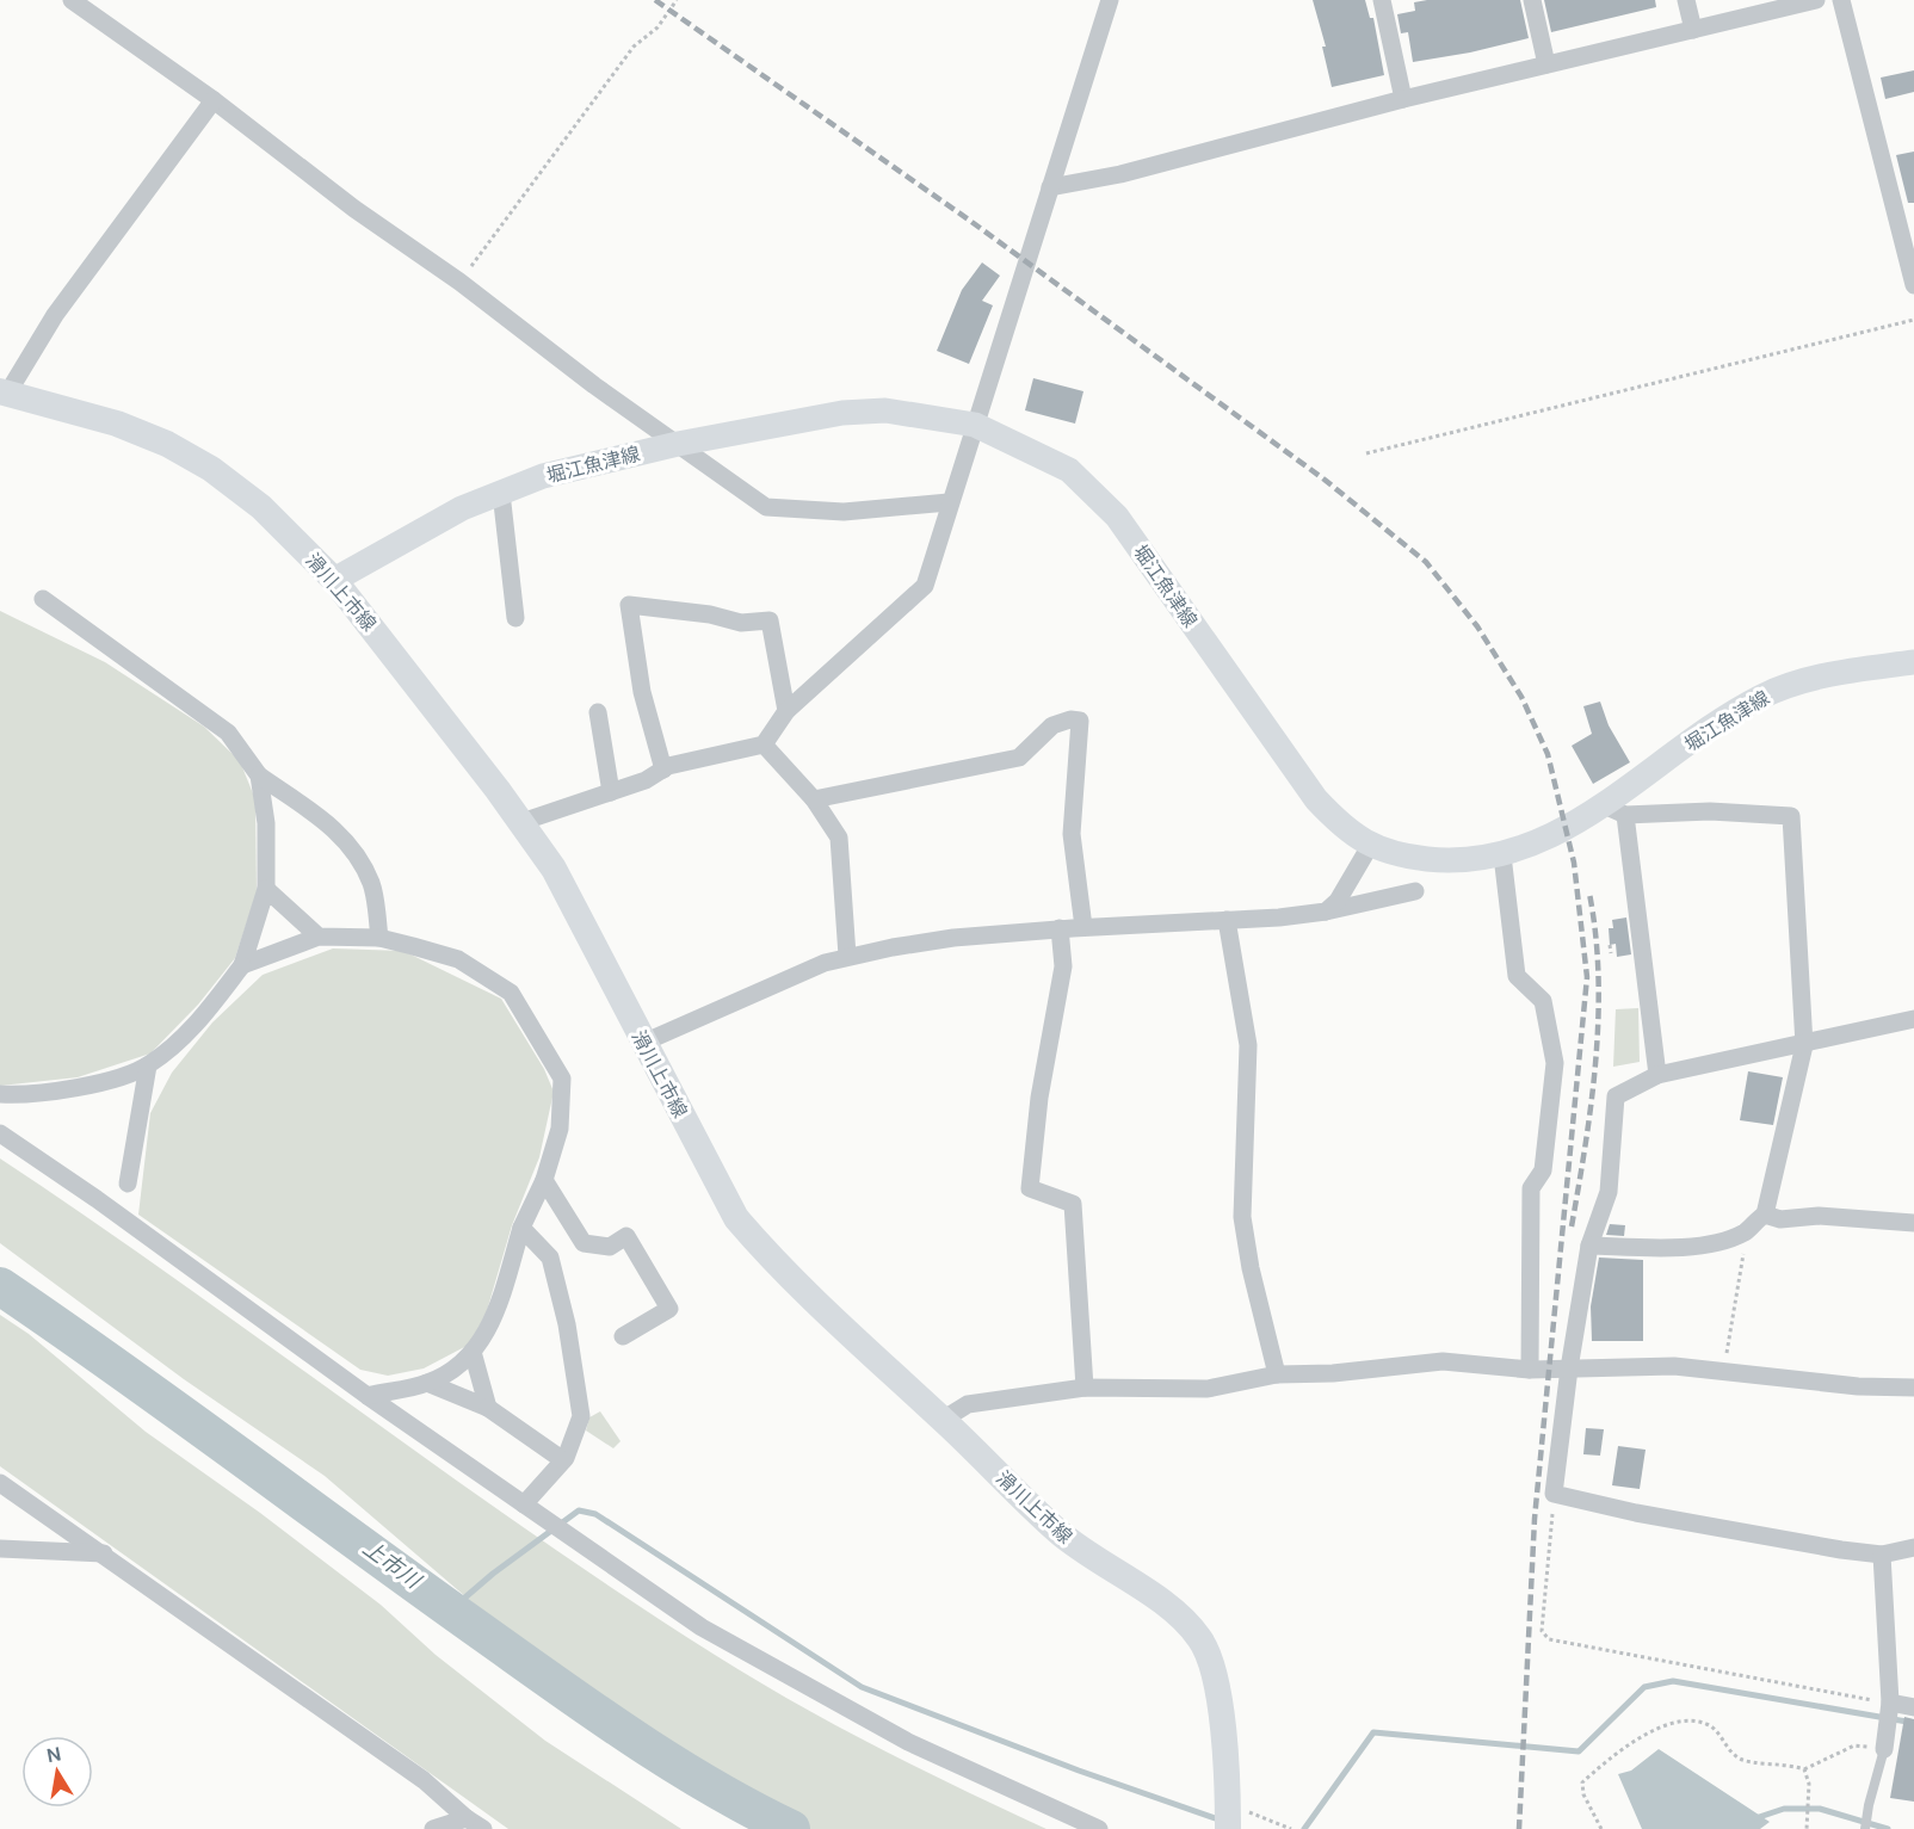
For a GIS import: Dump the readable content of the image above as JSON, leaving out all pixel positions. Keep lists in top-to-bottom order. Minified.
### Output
{"streets":{"main road":["堀江魚津線","滑川上市線"]},"crossings":[["堀江魚津線","滑川上市線"]],"water":["上市川"],"north":"top"}
